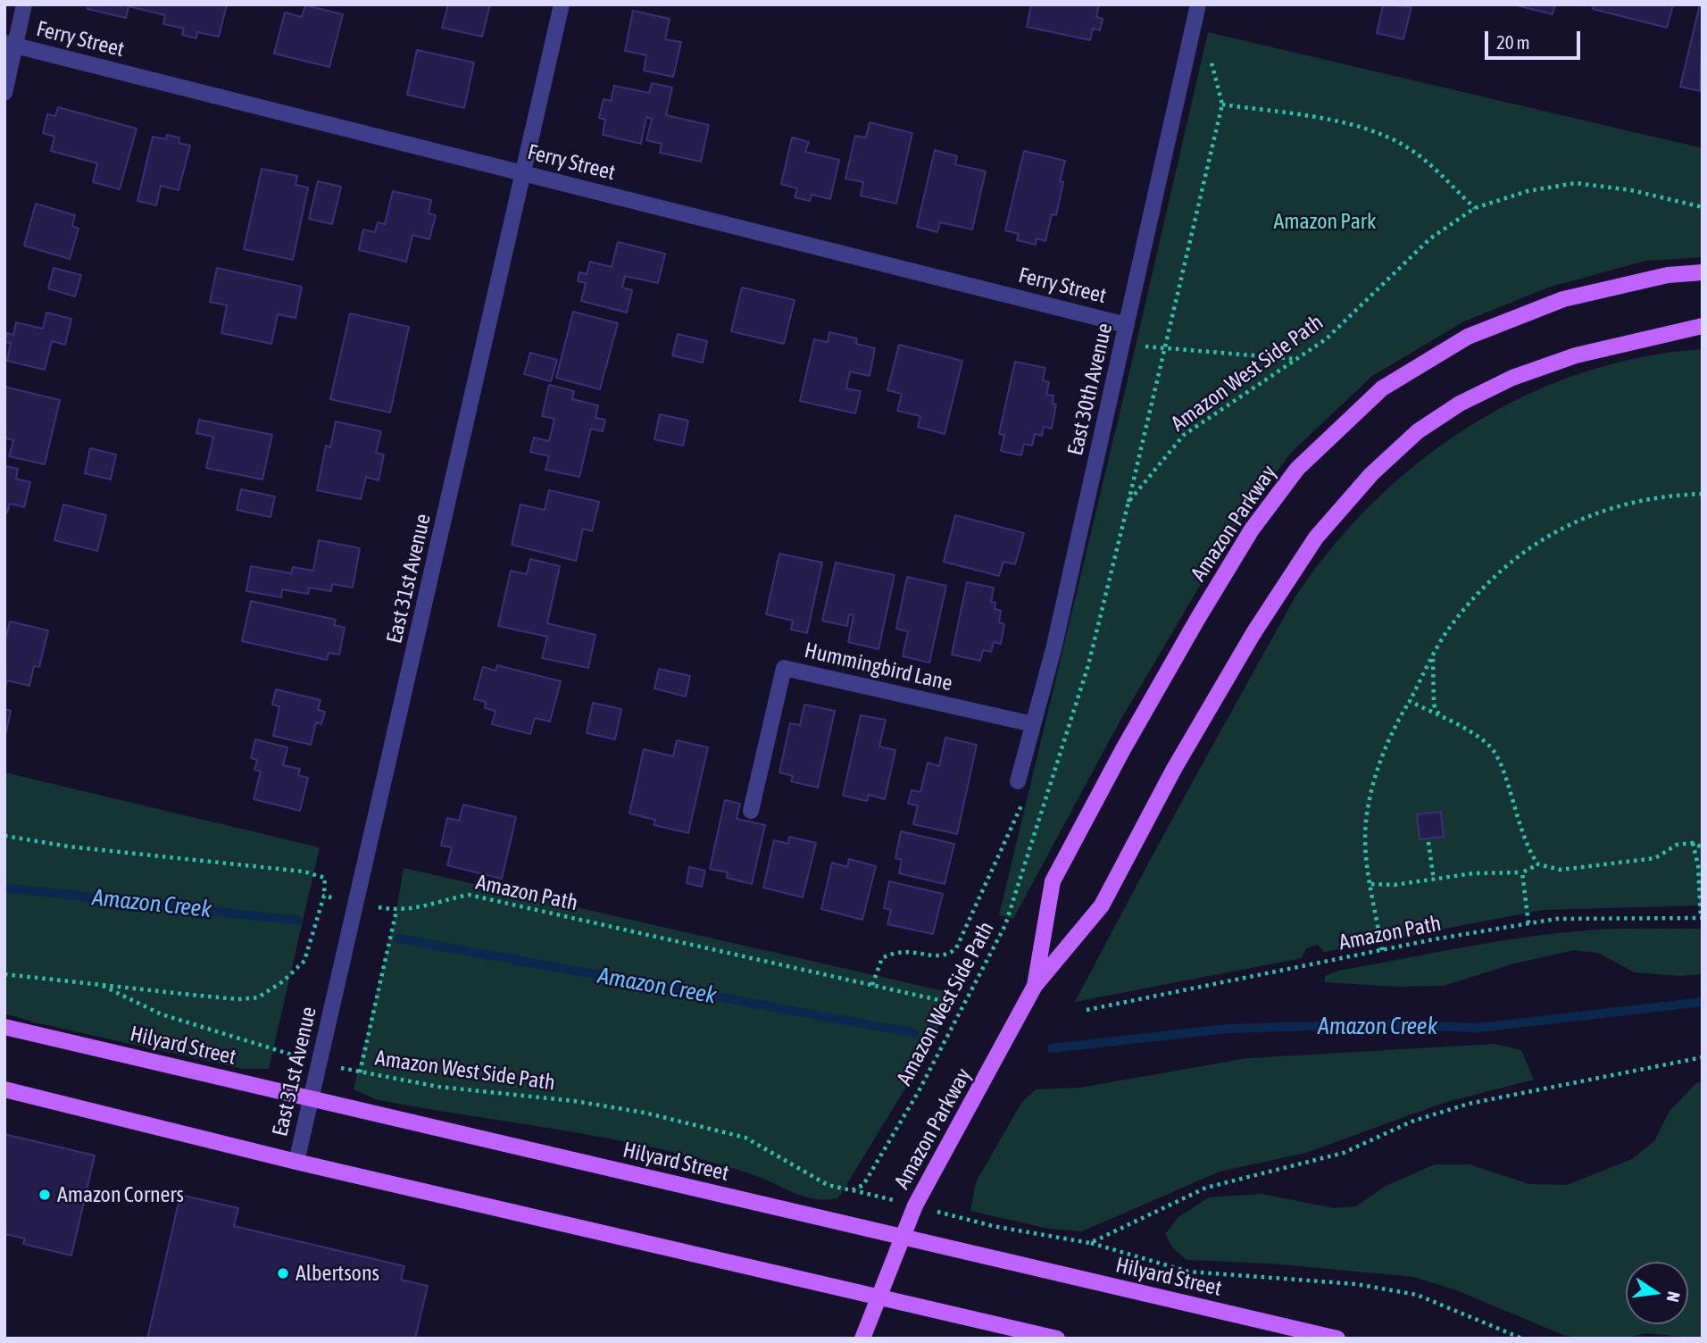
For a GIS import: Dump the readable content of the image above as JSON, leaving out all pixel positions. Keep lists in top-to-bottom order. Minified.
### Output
{"streets":{"main road":["Amazon Parkway","Hilyard Street"],"street":["Ferry Street","East 30th Avenue","East 31st Avenue","Hummingbird Lane"],"path":["Amazon West Side Path","Amazon Path"]},"crossings":[["Ferry Street","East 30th Avenue"],["Ferry Street","East 31st Avenue"],["Amazon West Side Path","East 31st Avenue"],["East 30th Avenue","Hummingbird Lane"],["Amazon Parkway","Hilyard Street"],["East 31st Avenue","Amazon Path"],["East 31st Avenue","Hilyard Street"]],"water":["Amazon Creek"],"parks":["Amazon Park"],"places":["Amazon Corners","Albertsons"],"scale_bar":"20 m","north":"right"}
